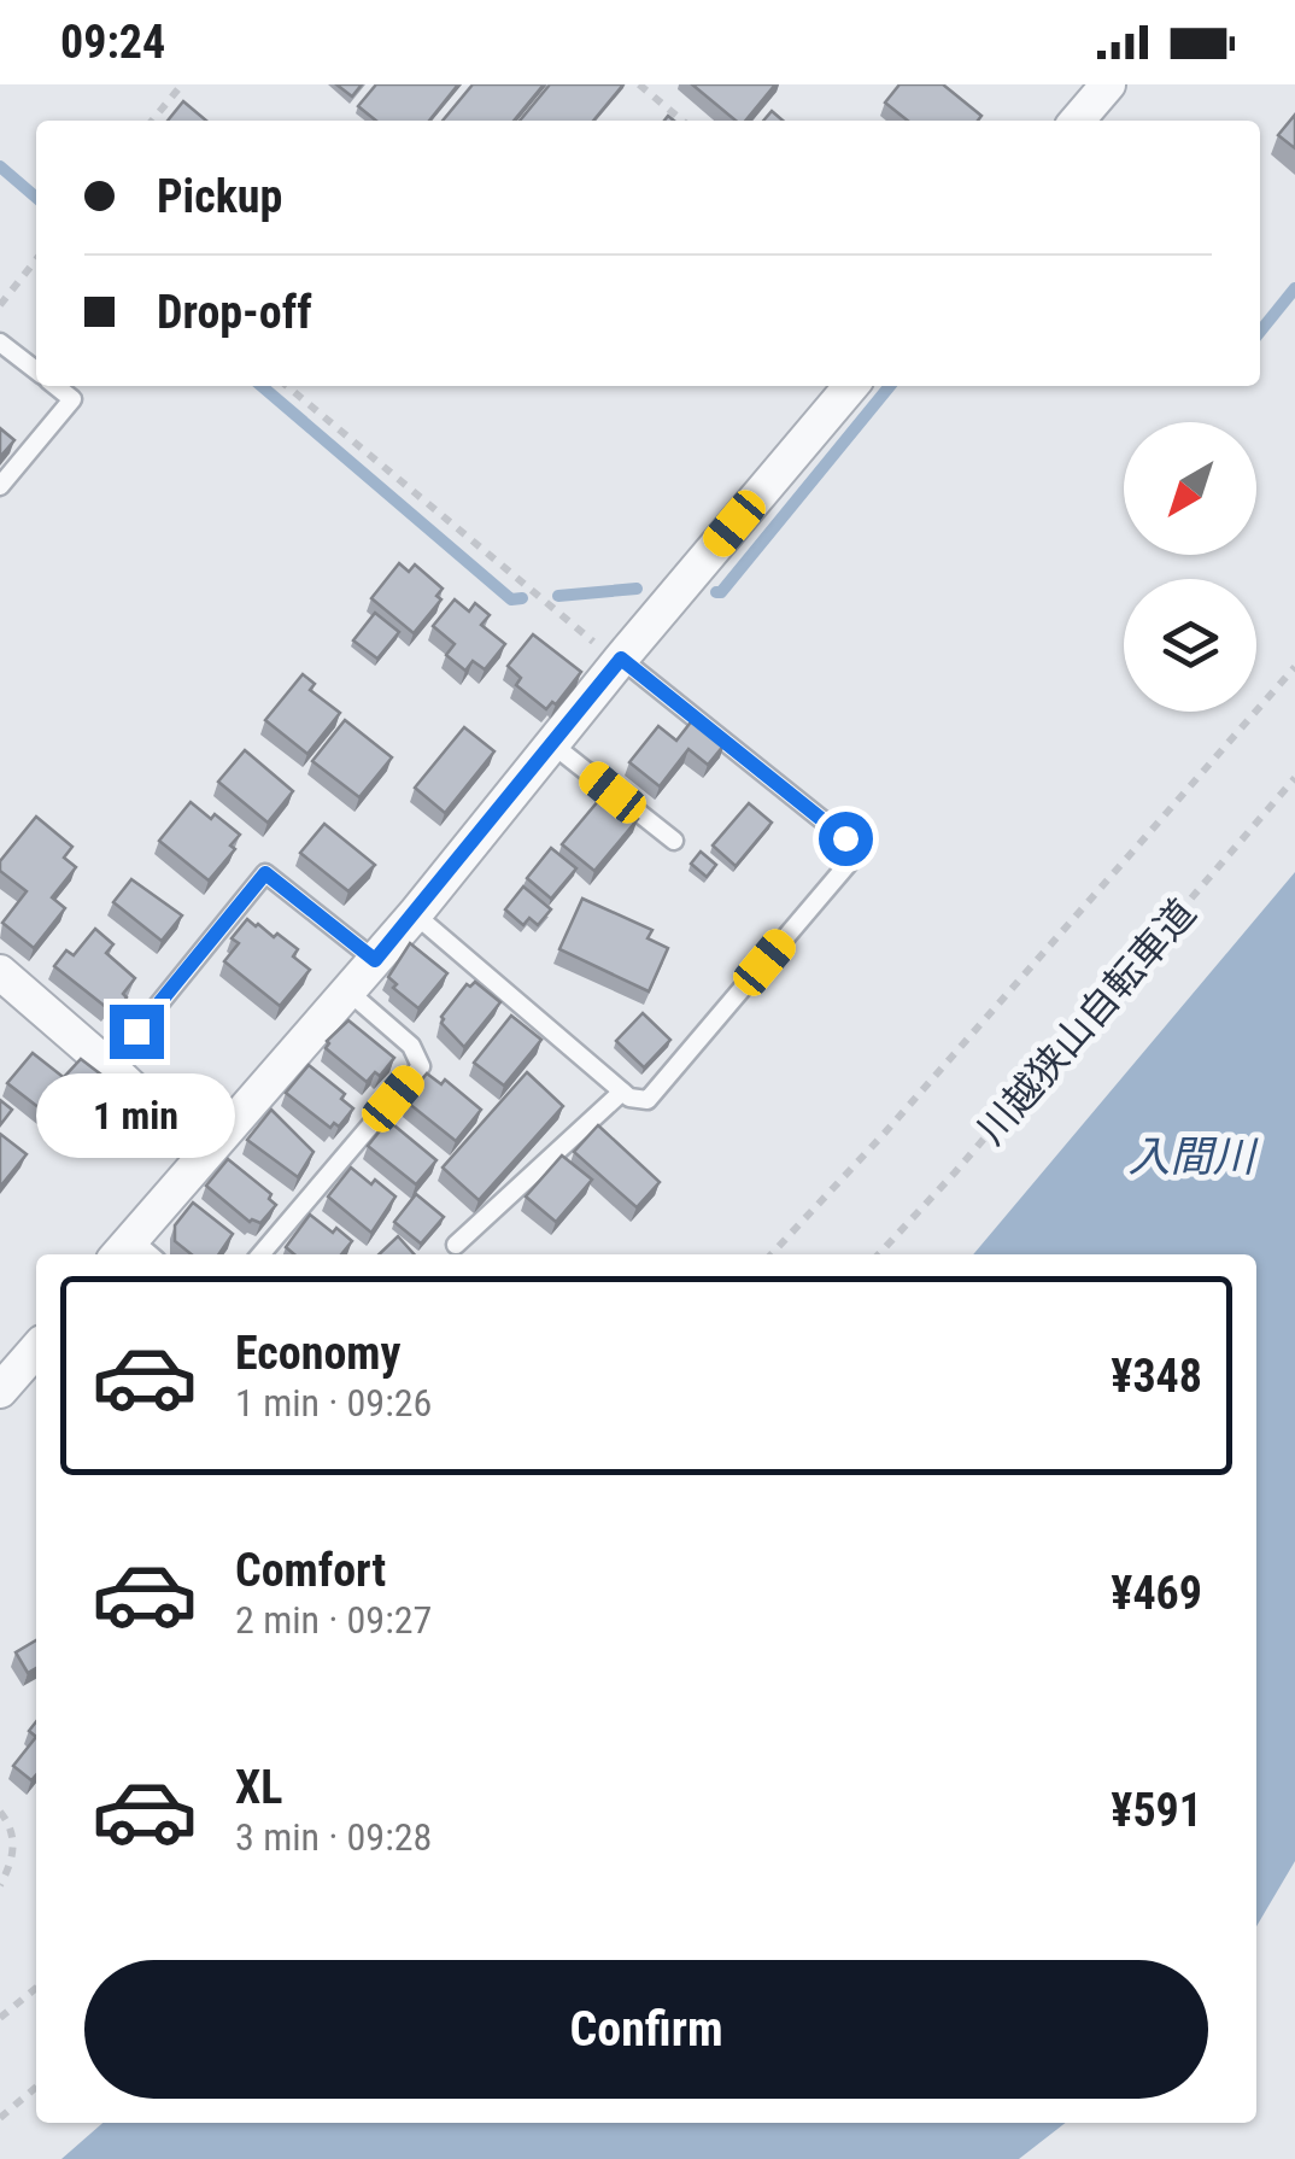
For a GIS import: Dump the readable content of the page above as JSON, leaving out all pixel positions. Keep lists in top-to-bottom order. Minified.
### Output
{"streets":{"path":["川越狭山自転車道"]},"water":["入間川"],"north":"bottom left","page":{"status":"09:24","banner":["Pickup","Drop-off"],"bubble":"1 min","list":[{"name":"Economy","note":"1 min · 09:26","value":"¥348"},{"name":"Comfort","note":"2 min · 09:27","value":"¥469"},{"name":"XL","note":"3 min · 09:28","value":"¥591"}],"buttons":"Confirm"}}
